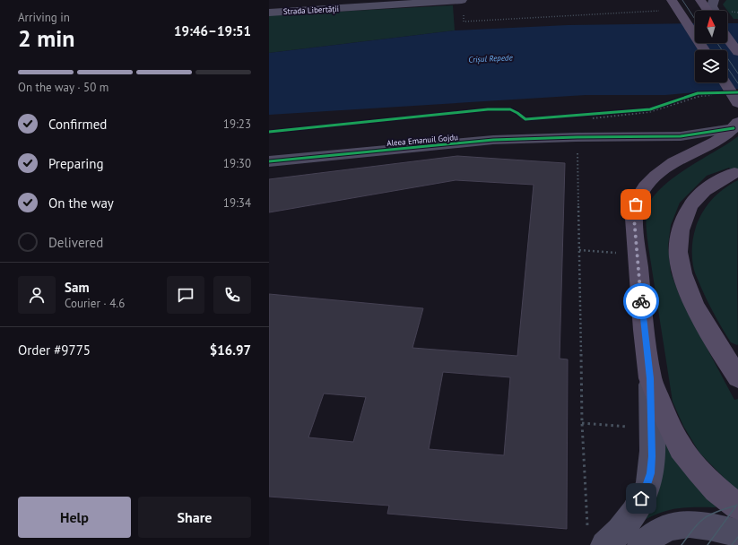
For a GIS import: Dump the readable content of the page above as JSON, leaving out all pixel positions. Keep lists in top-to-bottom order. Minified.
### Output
{"streets":{"street":["Strada Libertății","Aleea Emanuil Gojdu"]},"water":["Crișul Repede"],"north":"top","page":{"heading":["2 min","Arriving in","19:46–19:51"],"panel":["Sam","Courier · 4.6","Order #9775","$16.97"],"bar":"On the way · 50 m","list":[["Confirmed","19:23"],["Preparing","19:30"],["On the way","19:34"],"Delivered"],"buttons":["Help","Share"]}}
